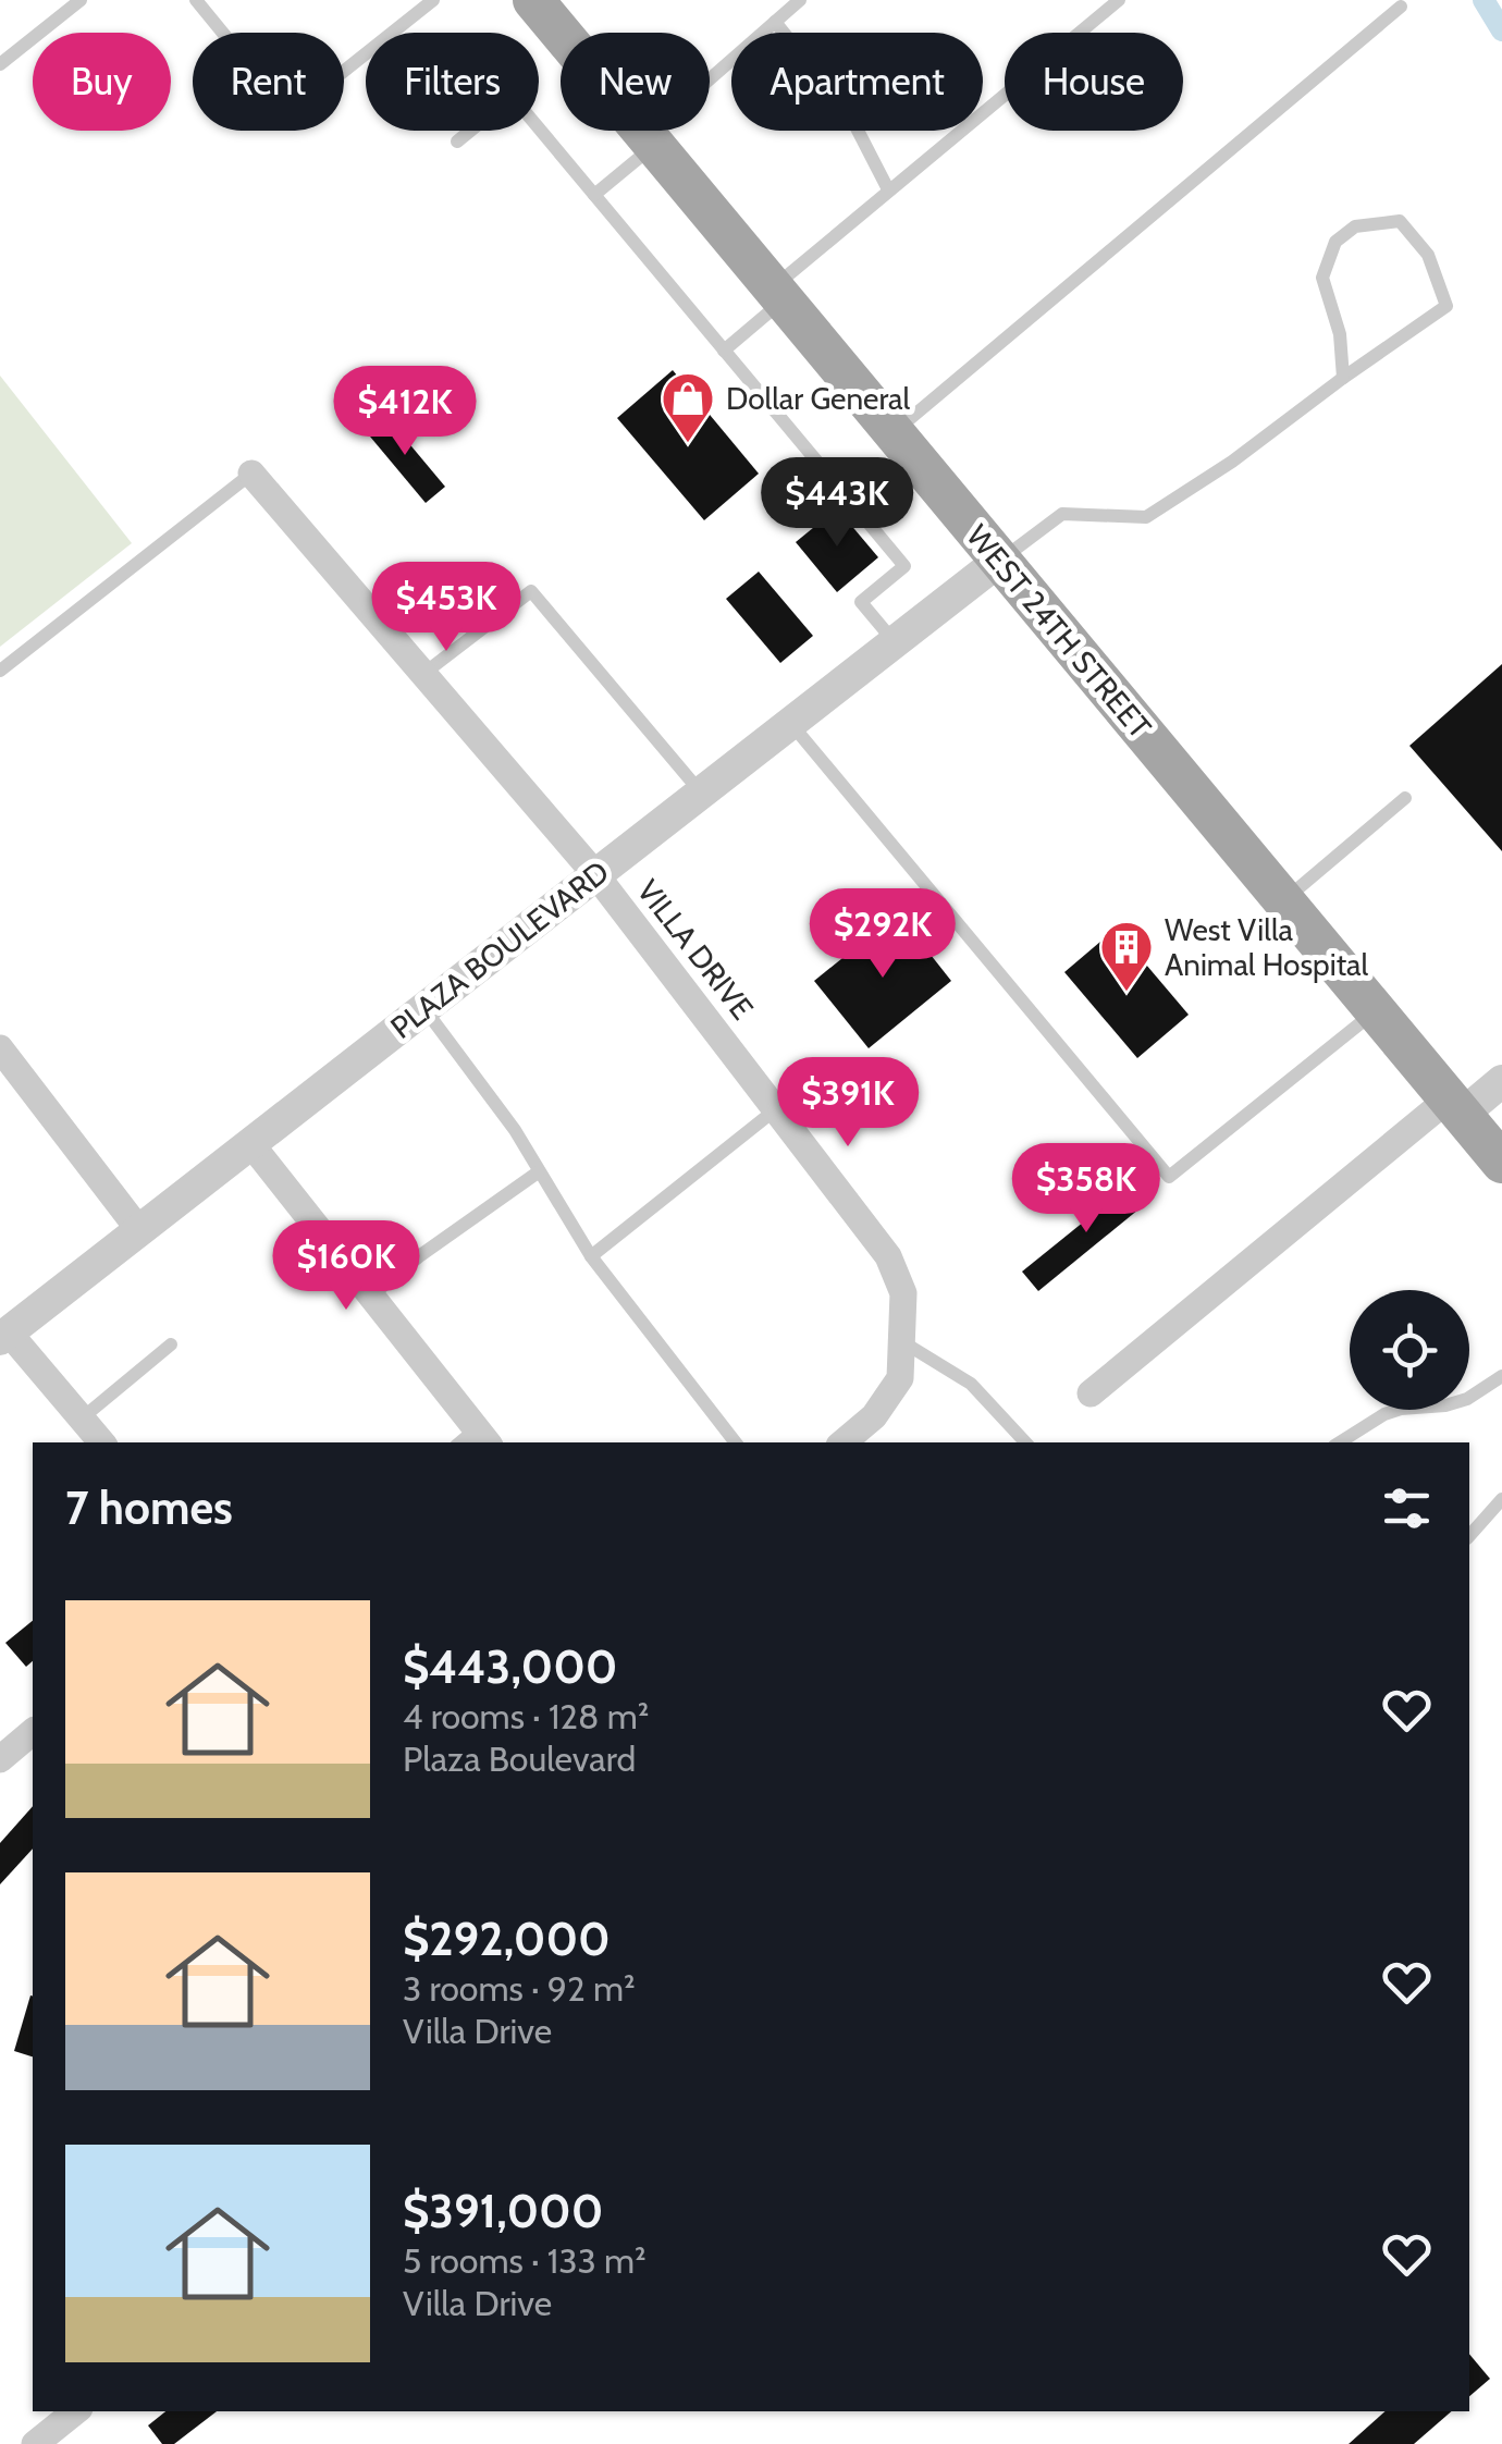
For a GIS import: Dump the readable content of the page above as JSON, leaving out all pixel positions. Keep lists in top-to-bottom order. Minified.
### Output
{"streets":{"main road":["WEST 24TH STREET"],"street":["PLAZA BOULEVARD","VILLA DRIVE"]},"crossings":[["WEST 24TH STREET","PLAZA BOULEVARD"],["PLAZA BOULEVARD","VILLA DRIVE"]],"places":{"shop":["Dollar General"],"building":["West Villa Animal Hospital"]},"page":{"chip":["Buy","Rent","Filters","New","Apartment","House"],"price":["$412K","$443K","$453K","$292K","$391K","$358K","$160K"],"heading":"7 homes","list":[{"name":"$443,000","note":"4 rooms · 128 m² · Plaza Boulevard"},{"name":"$292,000","note":"3 rooms · 92 m² · Villa Drive"},{"name":"$391,000","note":"5 rooms · 133 m² · Villa Drive"}]}}
